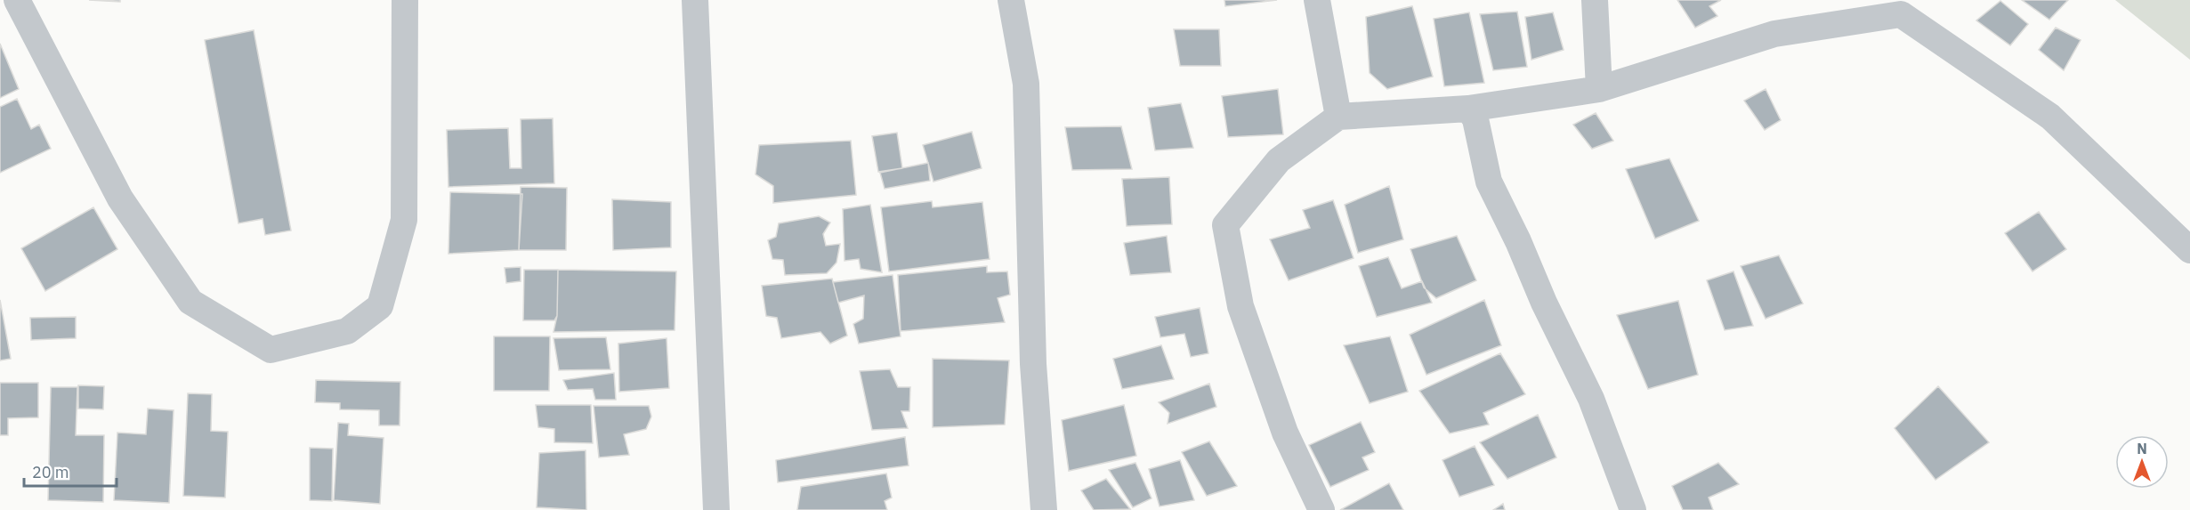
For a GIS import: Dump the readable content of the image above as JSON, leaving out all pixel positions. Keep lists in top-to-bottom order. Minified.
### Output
{"scale_bar":"20 m","north":"top"}
